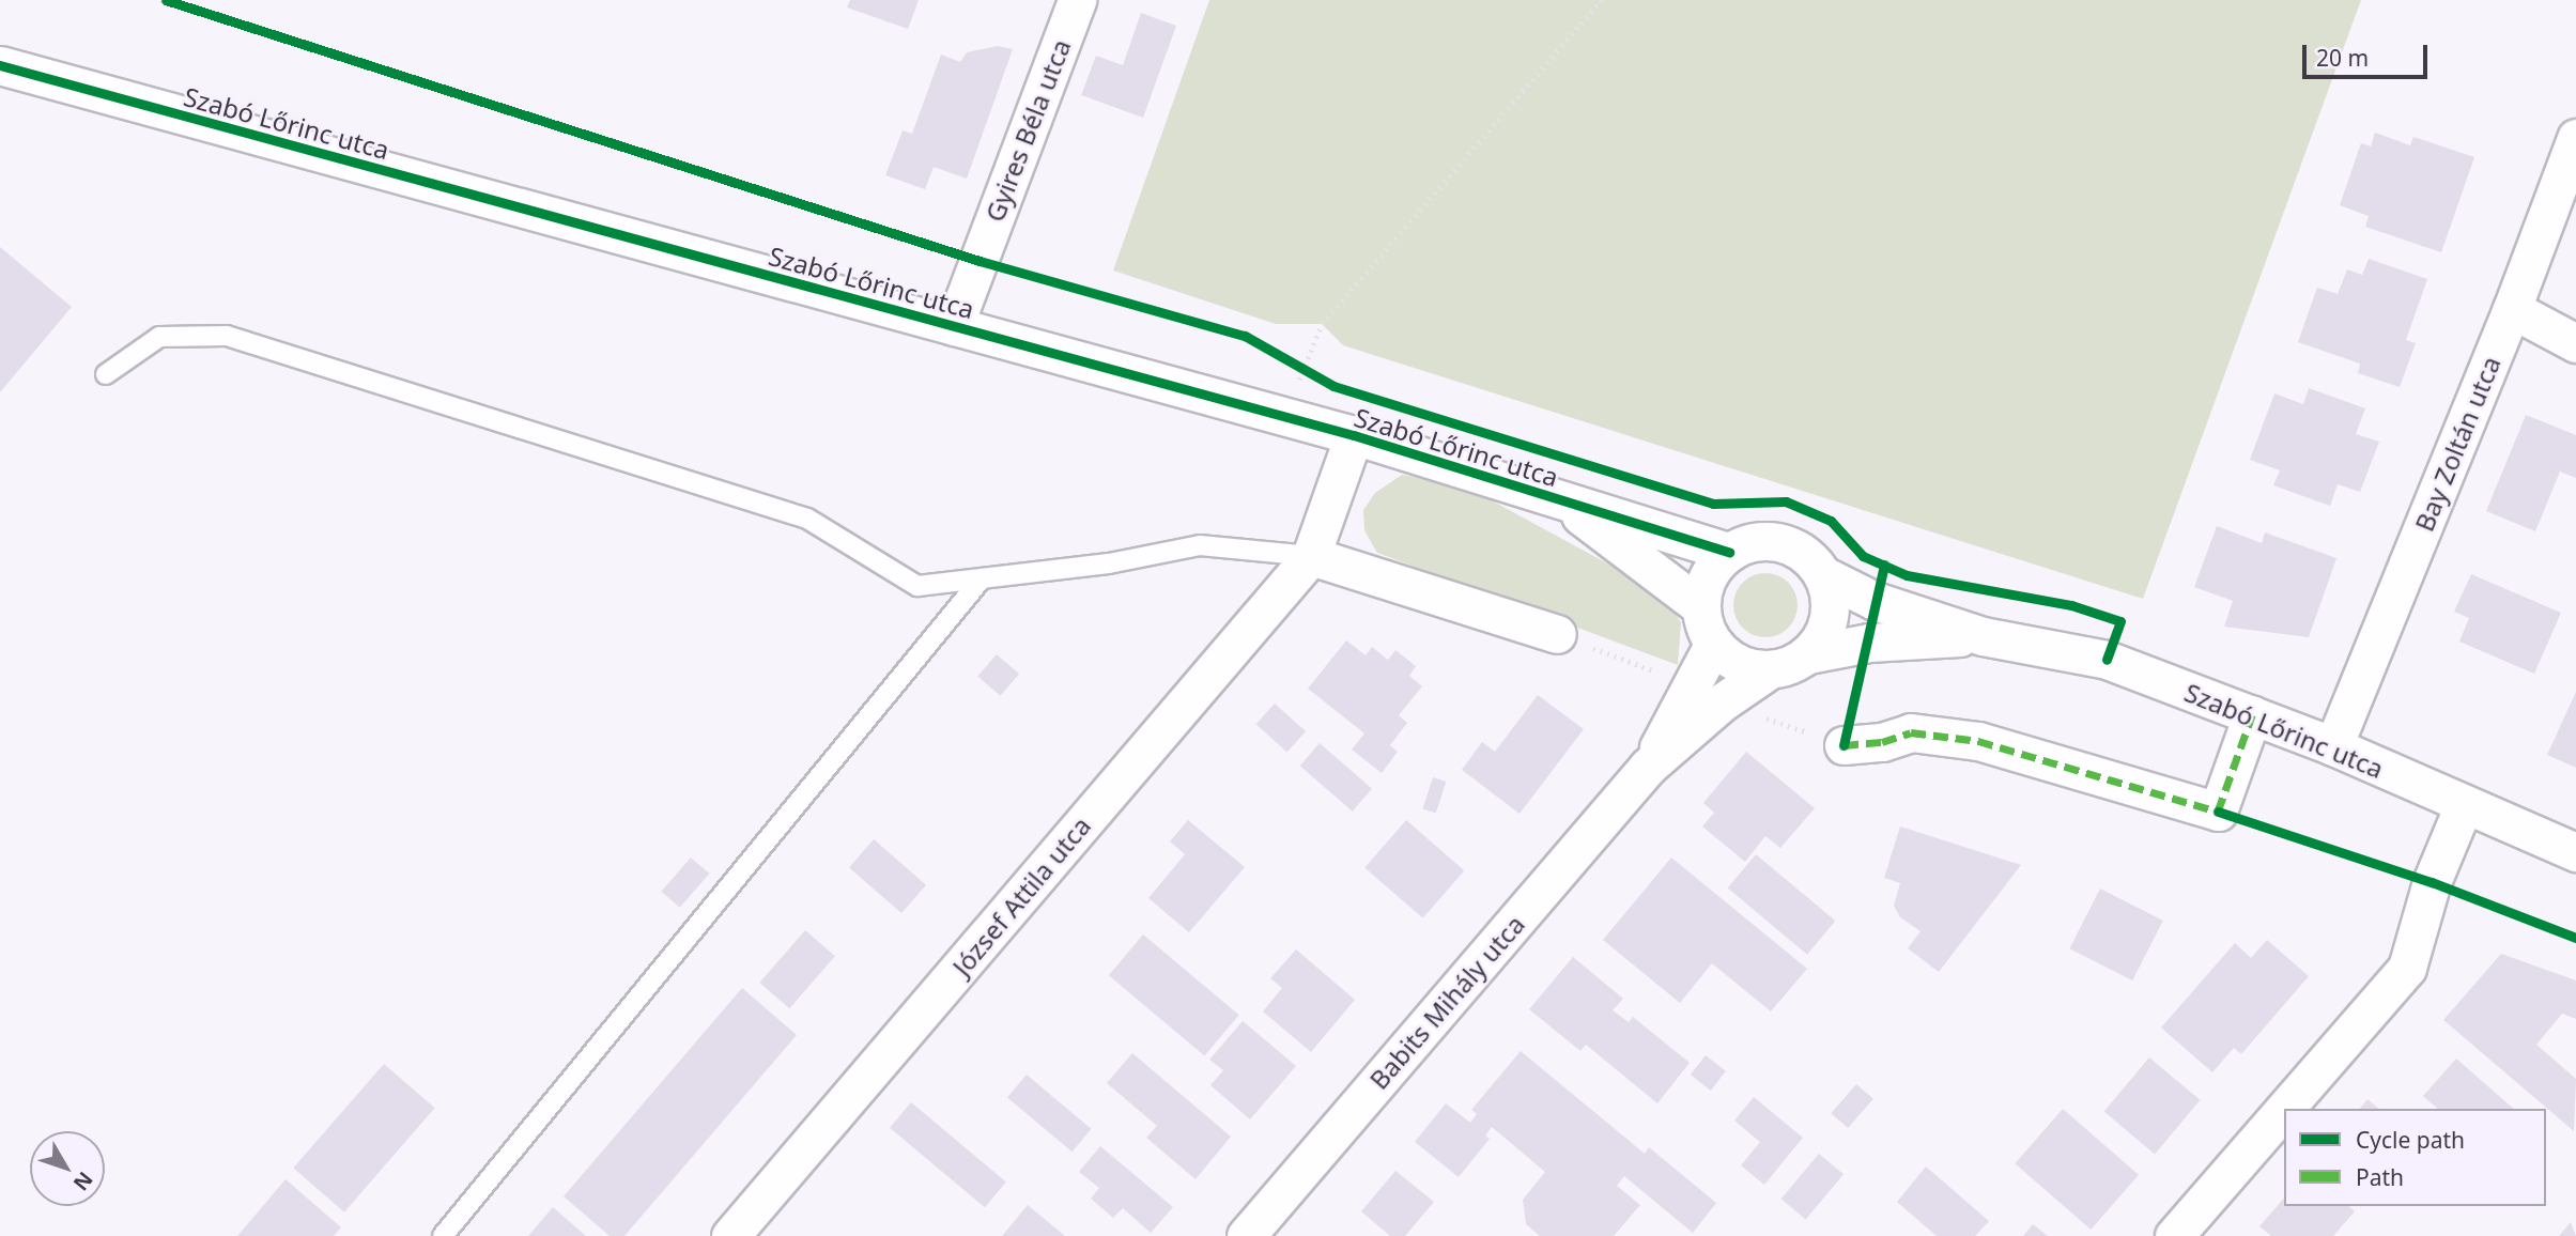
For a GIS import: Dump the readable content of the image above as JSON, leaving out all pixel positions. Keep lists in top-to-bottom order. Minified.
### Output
{"streets":{"street":["Szabó Lőrinc utca","Gyires Béla utca","Bay Zoltán utca","József Attila utca","Babits Mihály utca"]},"crossings":[["Szabó Lőrinc utca","Gyires Béla utca"],["Szabó Lőrinc utca","Bay Zoltán utca"],["Szabó Lőrinc utca","Babits Mihály utca"]],"legend":["Cycle path","Path"],"scale_bar":"20 m","north":"bottom right"}
